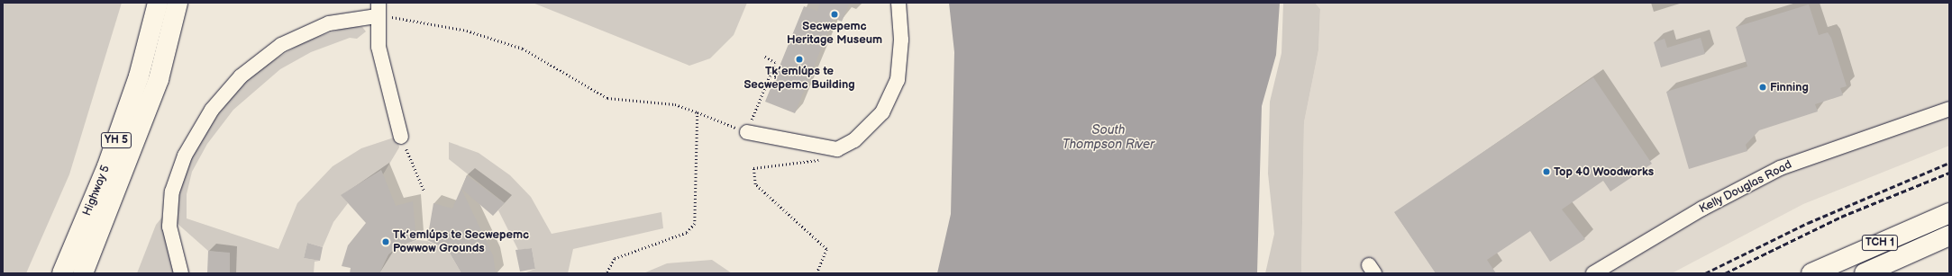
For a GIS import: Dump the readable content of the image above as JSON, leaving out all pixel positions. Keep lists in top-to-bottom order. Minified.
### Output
{"streets":{"highway":["YH 5","Highway 5","TCH 1"],"street":["Kelly Douglas Road"]},"water":["South Thompson River"],"places":["Secwepemc Heritage Museum","Tk’emlúps te Secwe̓pemc Building","Finning","Top 40 Woodworks","Tk’emlúps te Secwepemc Powwow Grounds"]}
